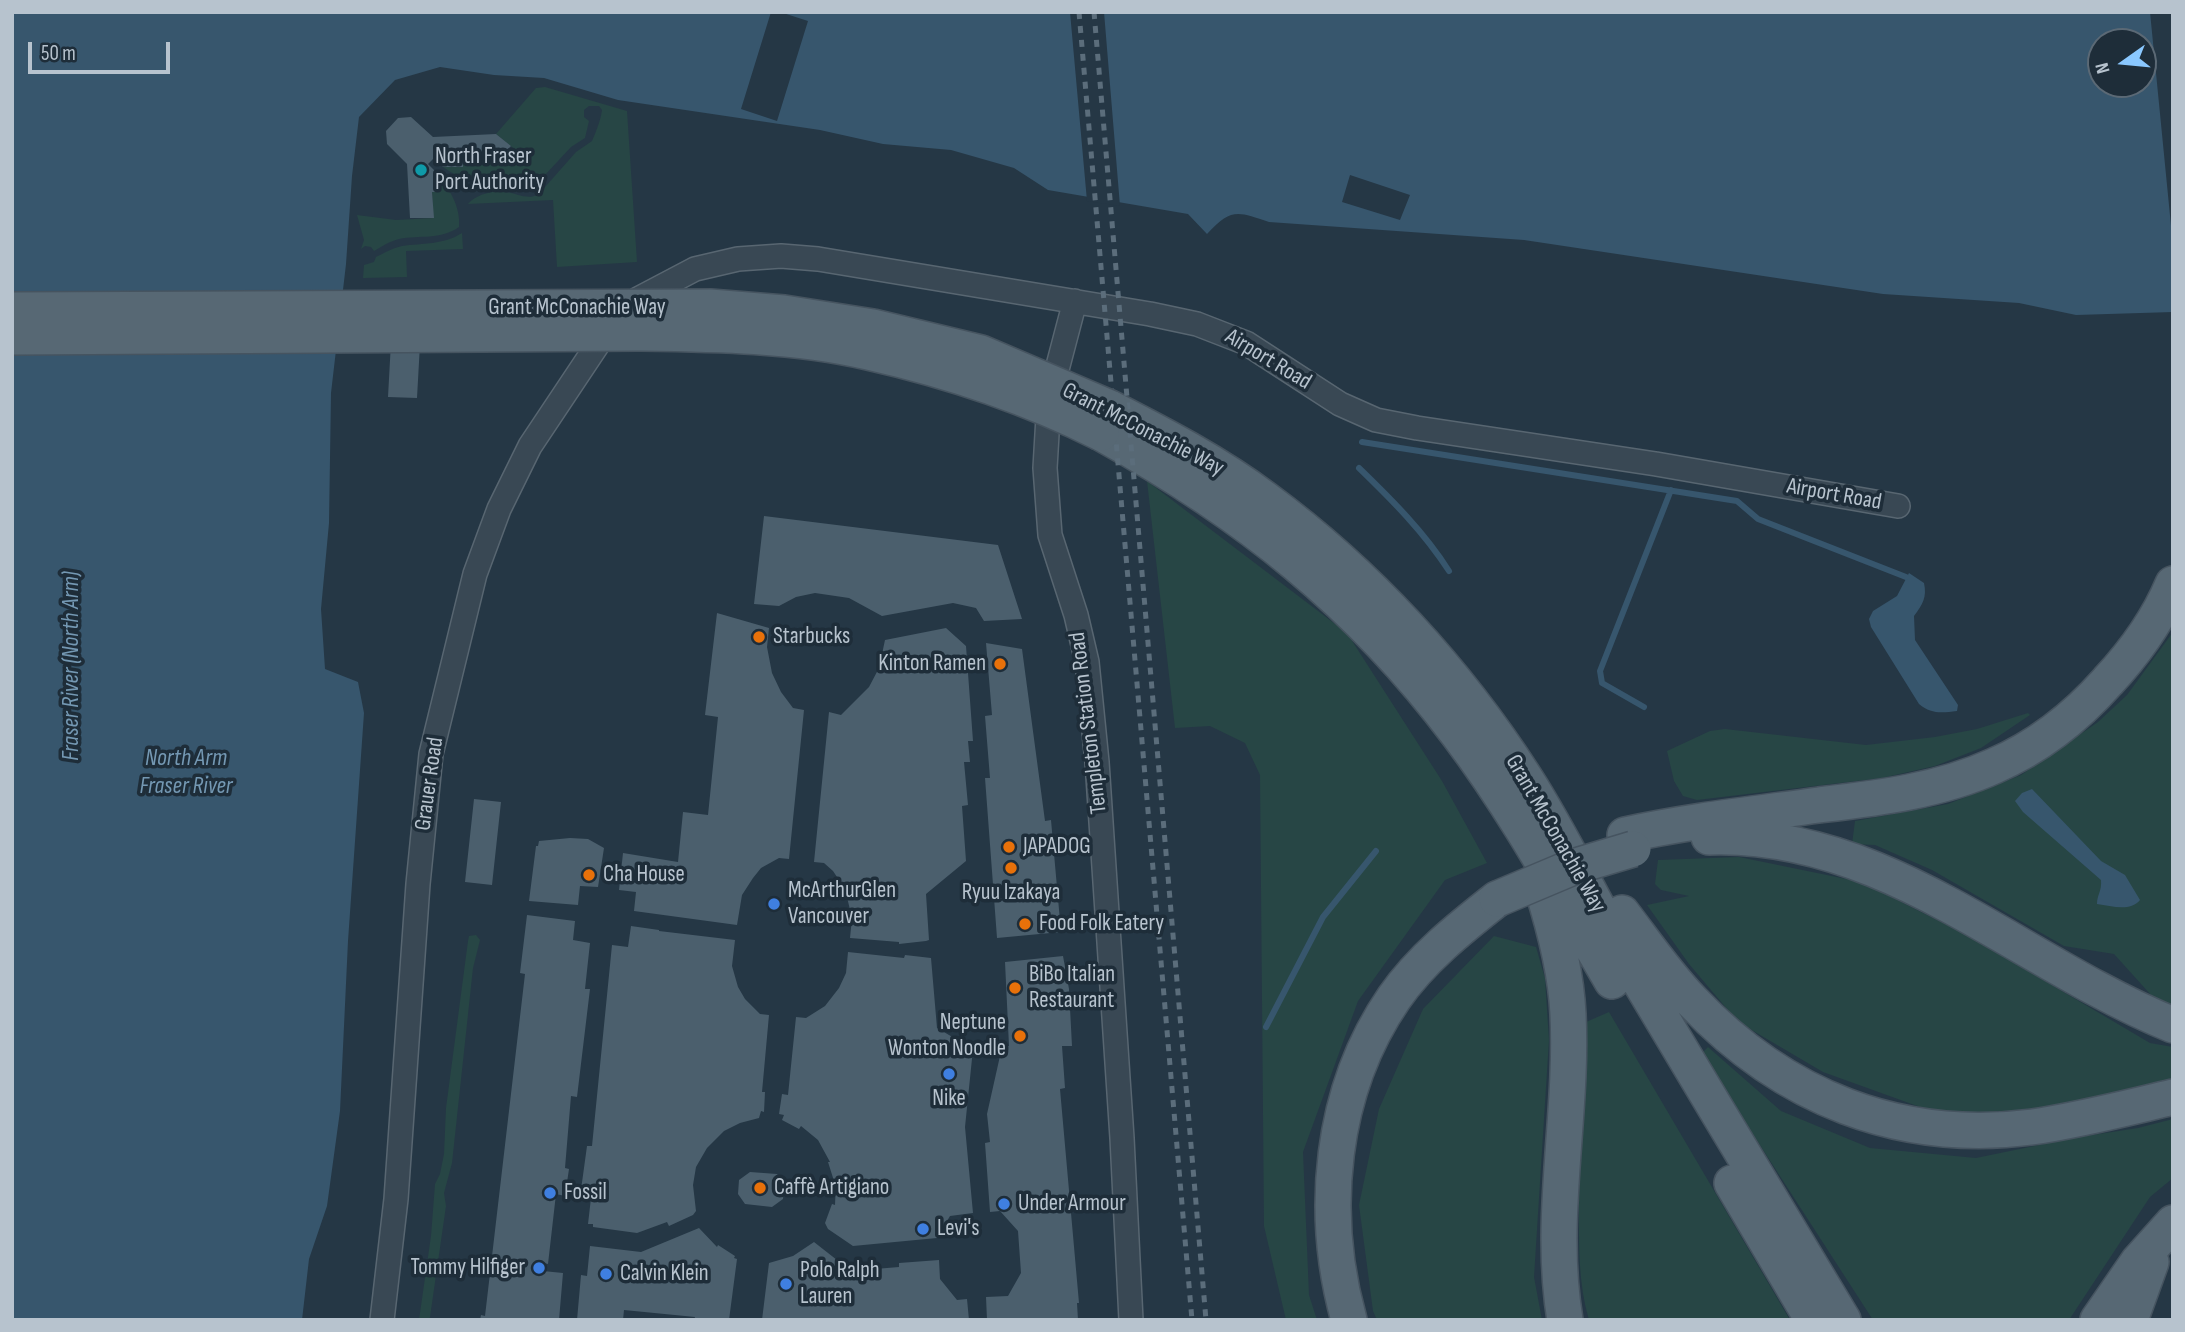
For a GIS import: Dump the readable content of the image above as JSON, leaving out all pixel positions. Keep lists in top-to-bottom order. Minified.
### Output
{"streets":{"main road":["Grant McConachie Way"],"street":["Airport Road","Templeton Station Road","Grauer Road"]},"crossings":[["Airport Road","Templeton Station Road"],["Airport Road","Grauer Road"]],"water":["Fraser River (North Arm)","North Arm Fraser River"],"places":["North Fraser Port Authority","Starbucks","Kinton Ramen","JAPADOG","Ryuu Izakaya","Cha House","McArthurGlen Vancouver","Food Folk Eatery","BiBo Italian Restaurant","Neptune Wonton Noodle","Nike","Caffè Artigiano","Fossil","Under Armour","Levi's","Tommy Hilfiger","Calvin Klein","Polo Ralph Lauren"],"scale_bar":"50 m","north":"left"}
